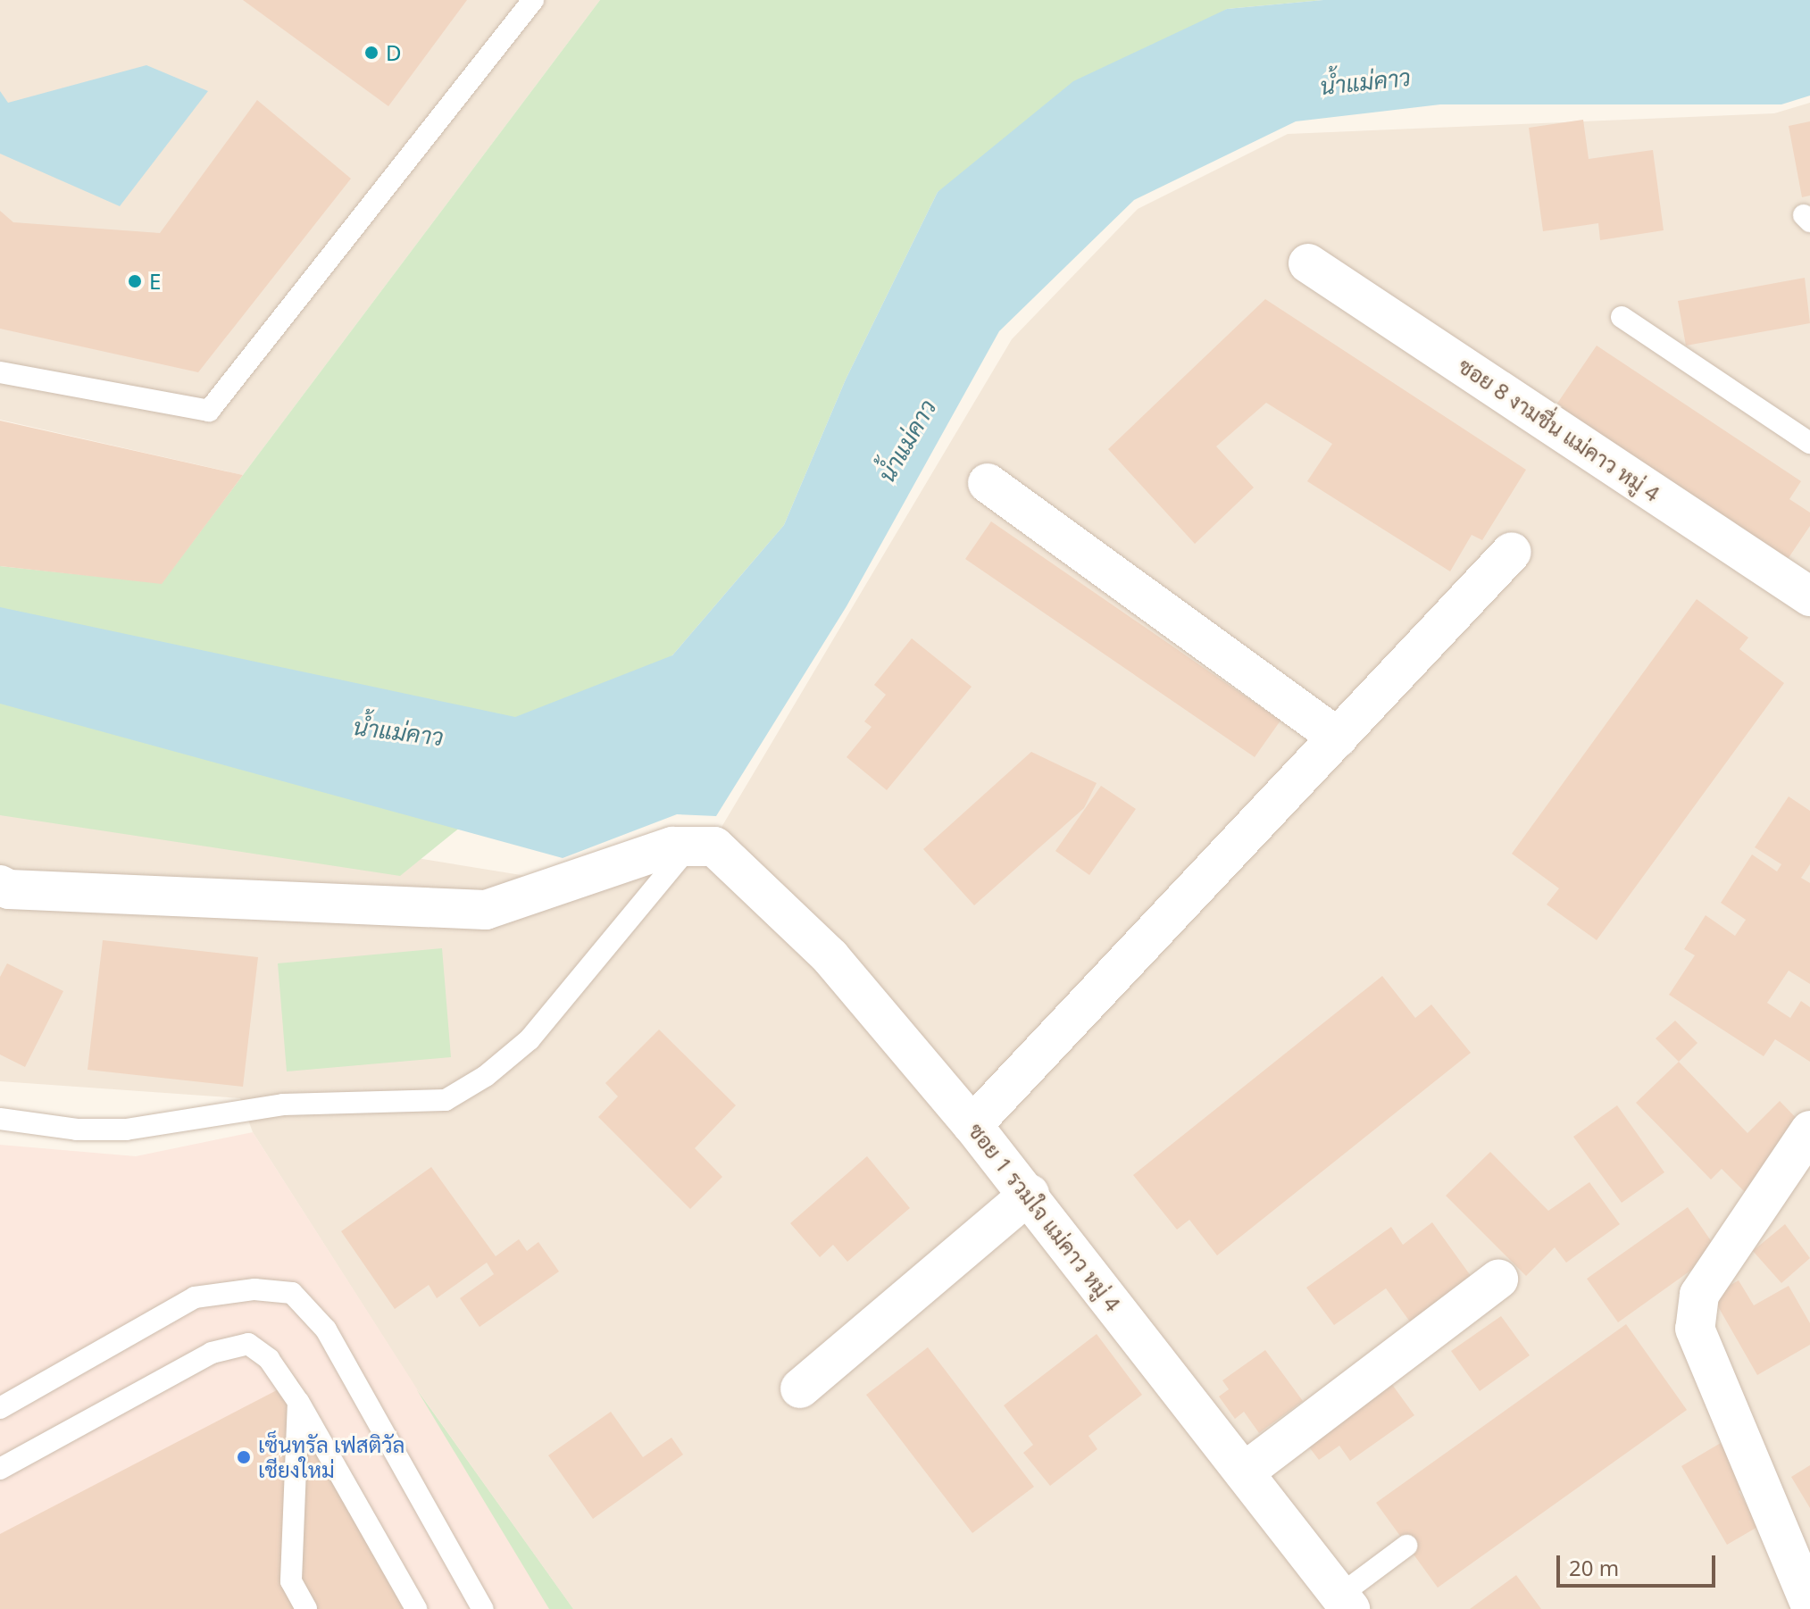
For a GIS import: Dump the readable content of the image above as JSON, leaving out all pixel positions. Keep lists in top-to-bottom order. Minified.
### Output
{"streets":{"street":["ซอย 8 งามชื่น แม่คาว หมู่ 4","ซอย 1 รวมใจ แม่คาว หมู่ 4"]},"water":["น้ำแม่คาว"],"places":["D","E","เซ็นทรัล เฟสติวัล เชียงใหม่"],"scale_bar":"20 m"}
